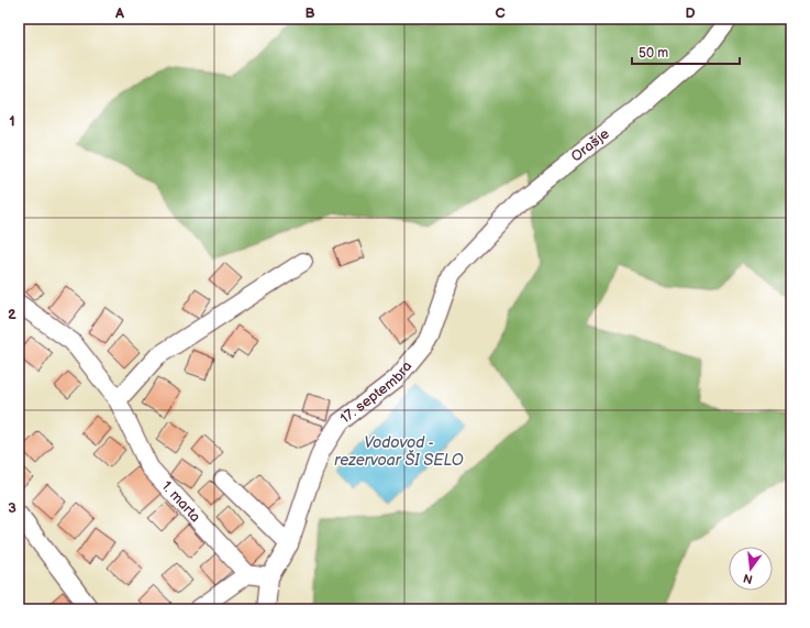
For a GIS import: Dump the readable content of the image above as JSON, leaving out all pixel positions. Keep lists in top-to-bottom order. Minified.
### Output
{"streets":{"street":["Orašje","17. septembra","1. marta"]},"crossings":[["Orašje","17. septembra"]],"water":["Vodovod - rezervoar ŠI SELO"],"scale_bar":"50 m","north":"bottom","grid":{"columns":["A","B","C","D"],"rows":["1","2","3"]}}
